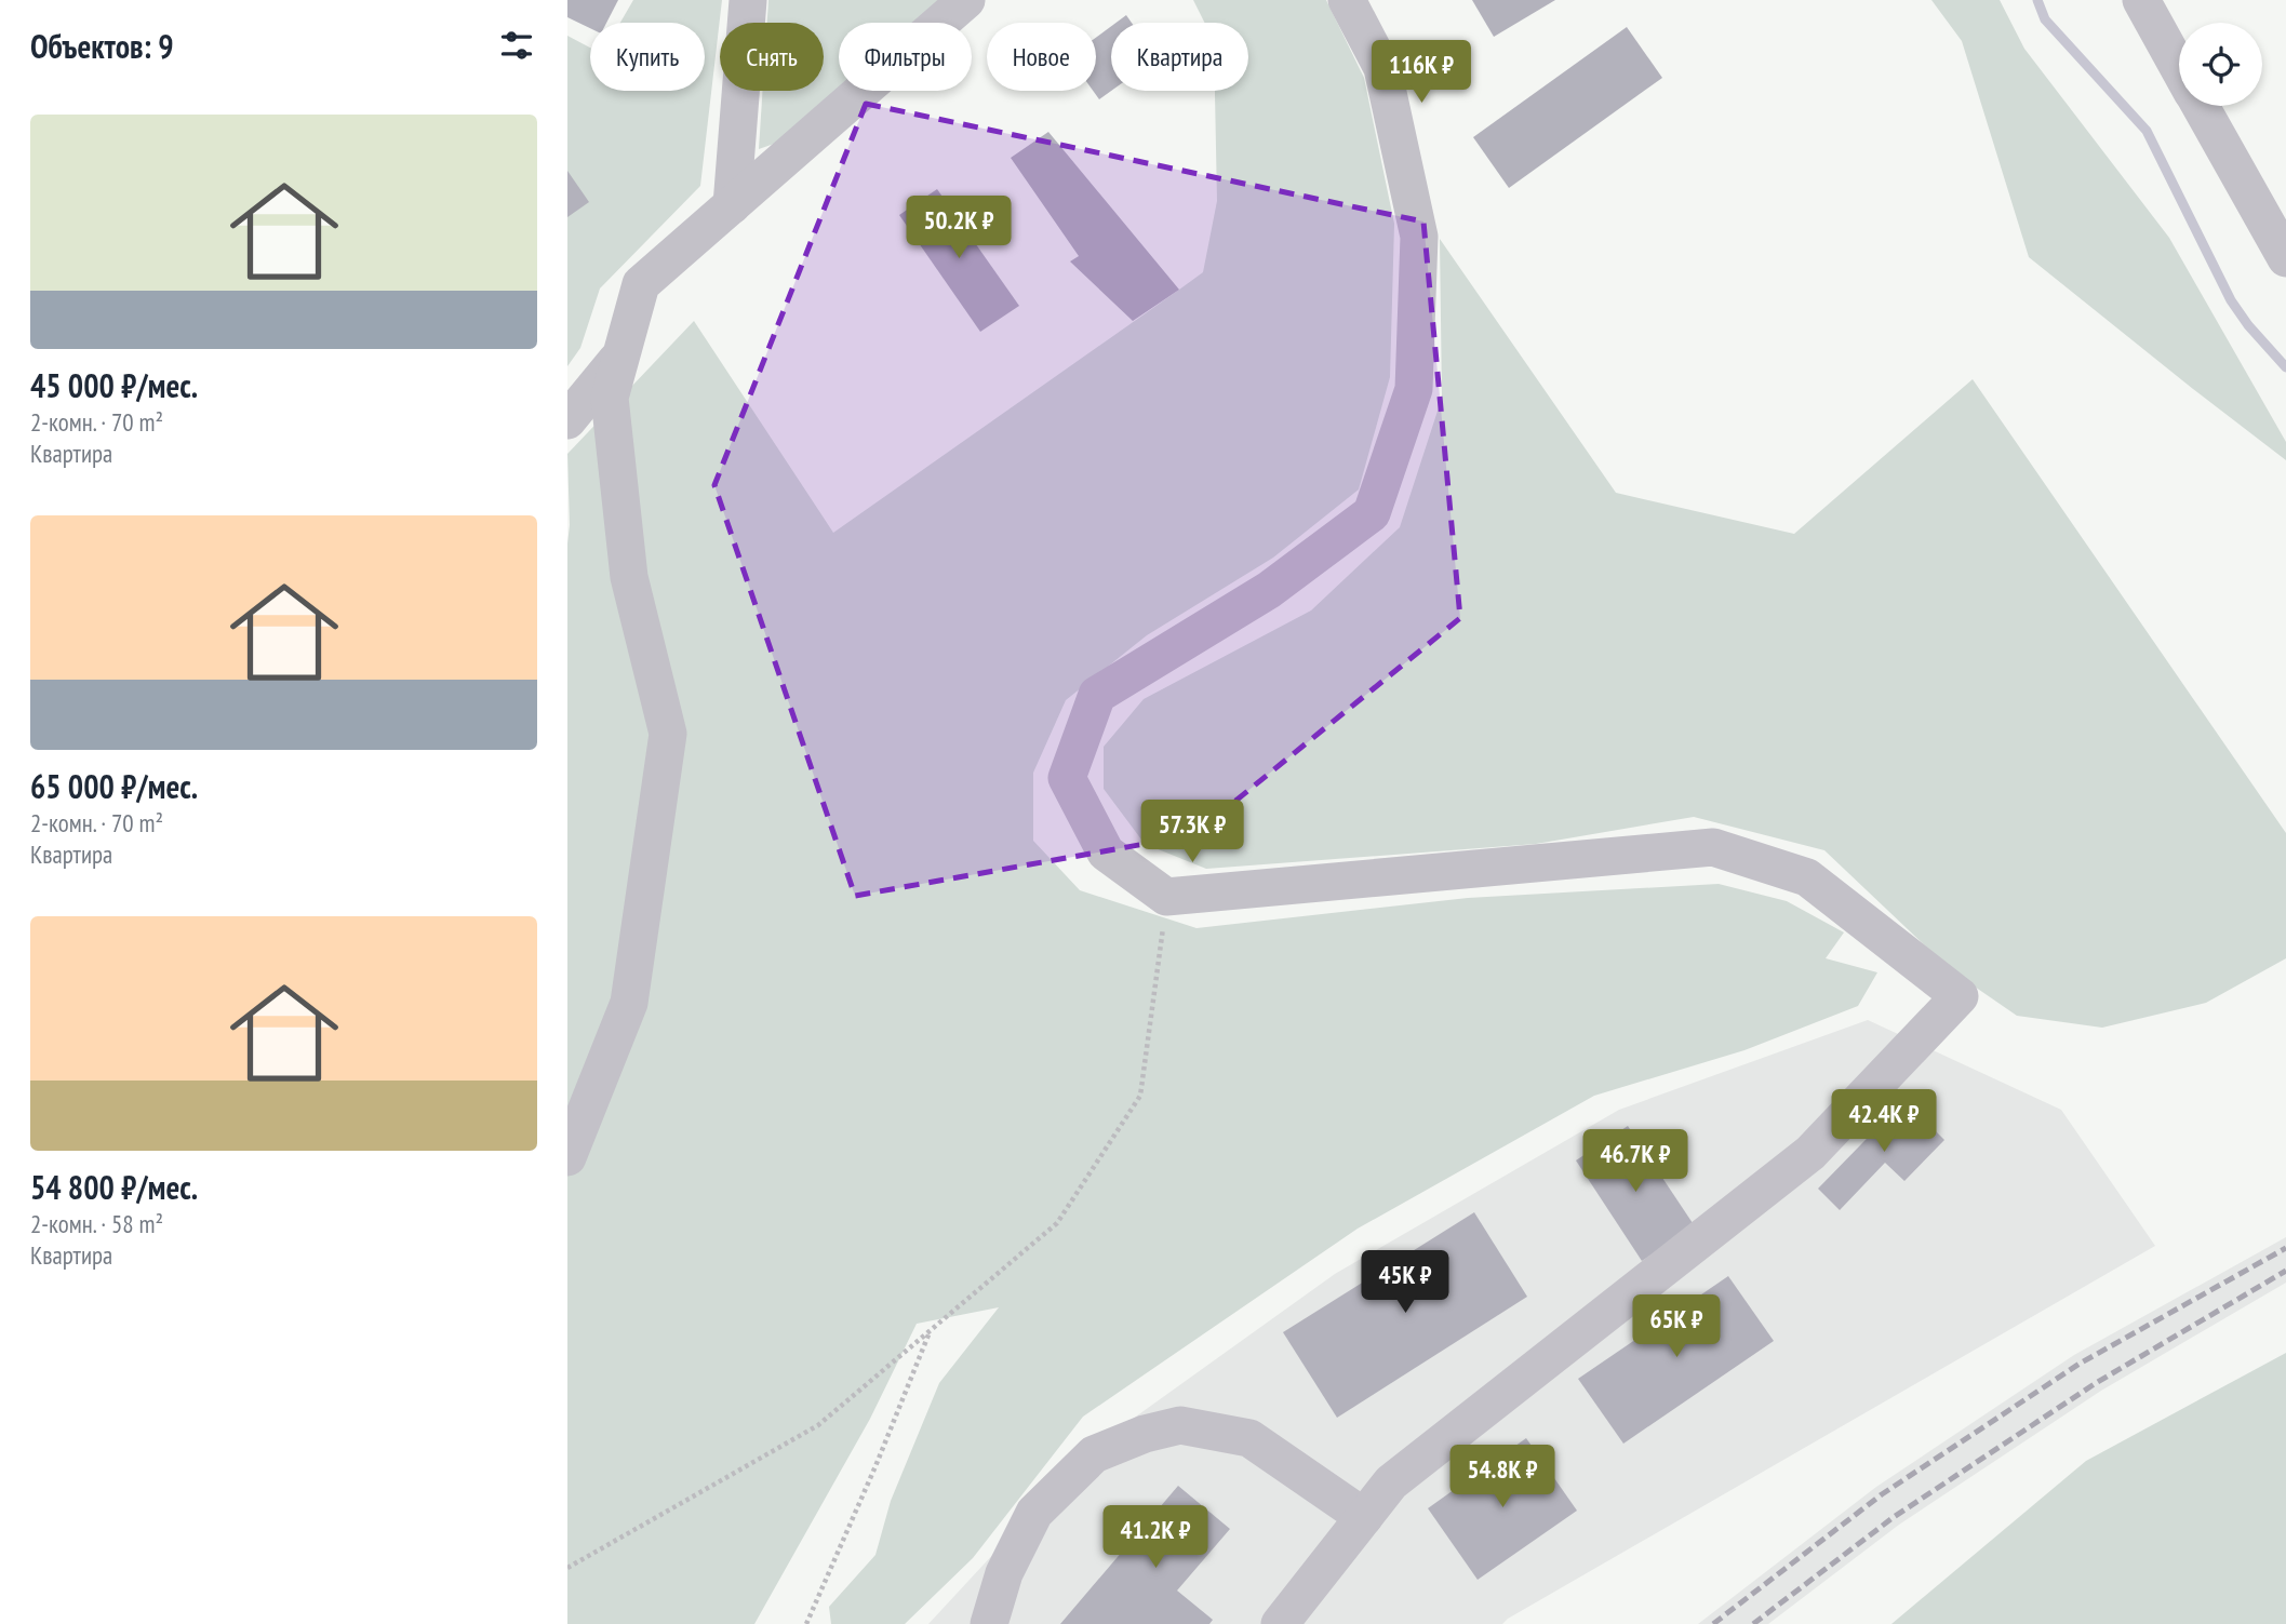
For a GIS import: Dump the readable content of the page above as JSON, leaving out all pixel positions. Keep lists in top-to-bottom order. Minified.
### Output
{"page":{"heading":"Объектов: 9","chip":["Купить","Снять","Фильтры","Новое","Квартира"],"price":["116K ₽","50.2K ₽","57.3K ₽","42.4K ₽","46.7K ₽","45K ₽","65K ₽","54.8K ₽","41.2K ₽"],"list":[{"name":"45 000 ₽/мес.","note":"2-комн. · 70 m² · Квартира"},{"name":"65 000 ₽/мес.","note":"2-комн. · 70 m² · Квартира"},{"name":"54 800 ₽/мес.","note":"2-комн. · 58 m² · Квартира"}]}}
